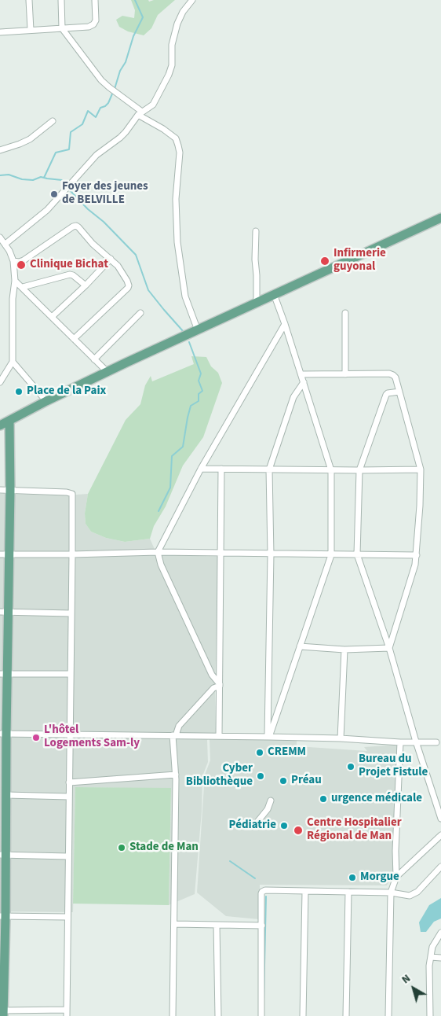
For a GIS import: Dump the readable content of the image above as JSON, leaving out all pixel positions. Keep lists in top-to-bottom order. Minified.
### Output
{"places":["Foyer des jeunes de BELVILLE","Infirmerie guyonal","Clinique Bichat","Place de la Paix","L'hôtel Logements Sam-ly","CREMM","Bureau du Projet Fistule","Cyber Bibliothèque","Préau","urgence médicale","Pédiatrie","Centre Hospitalier Régional de Man","Stade de Man","Morgue"],"north":"top left"}
